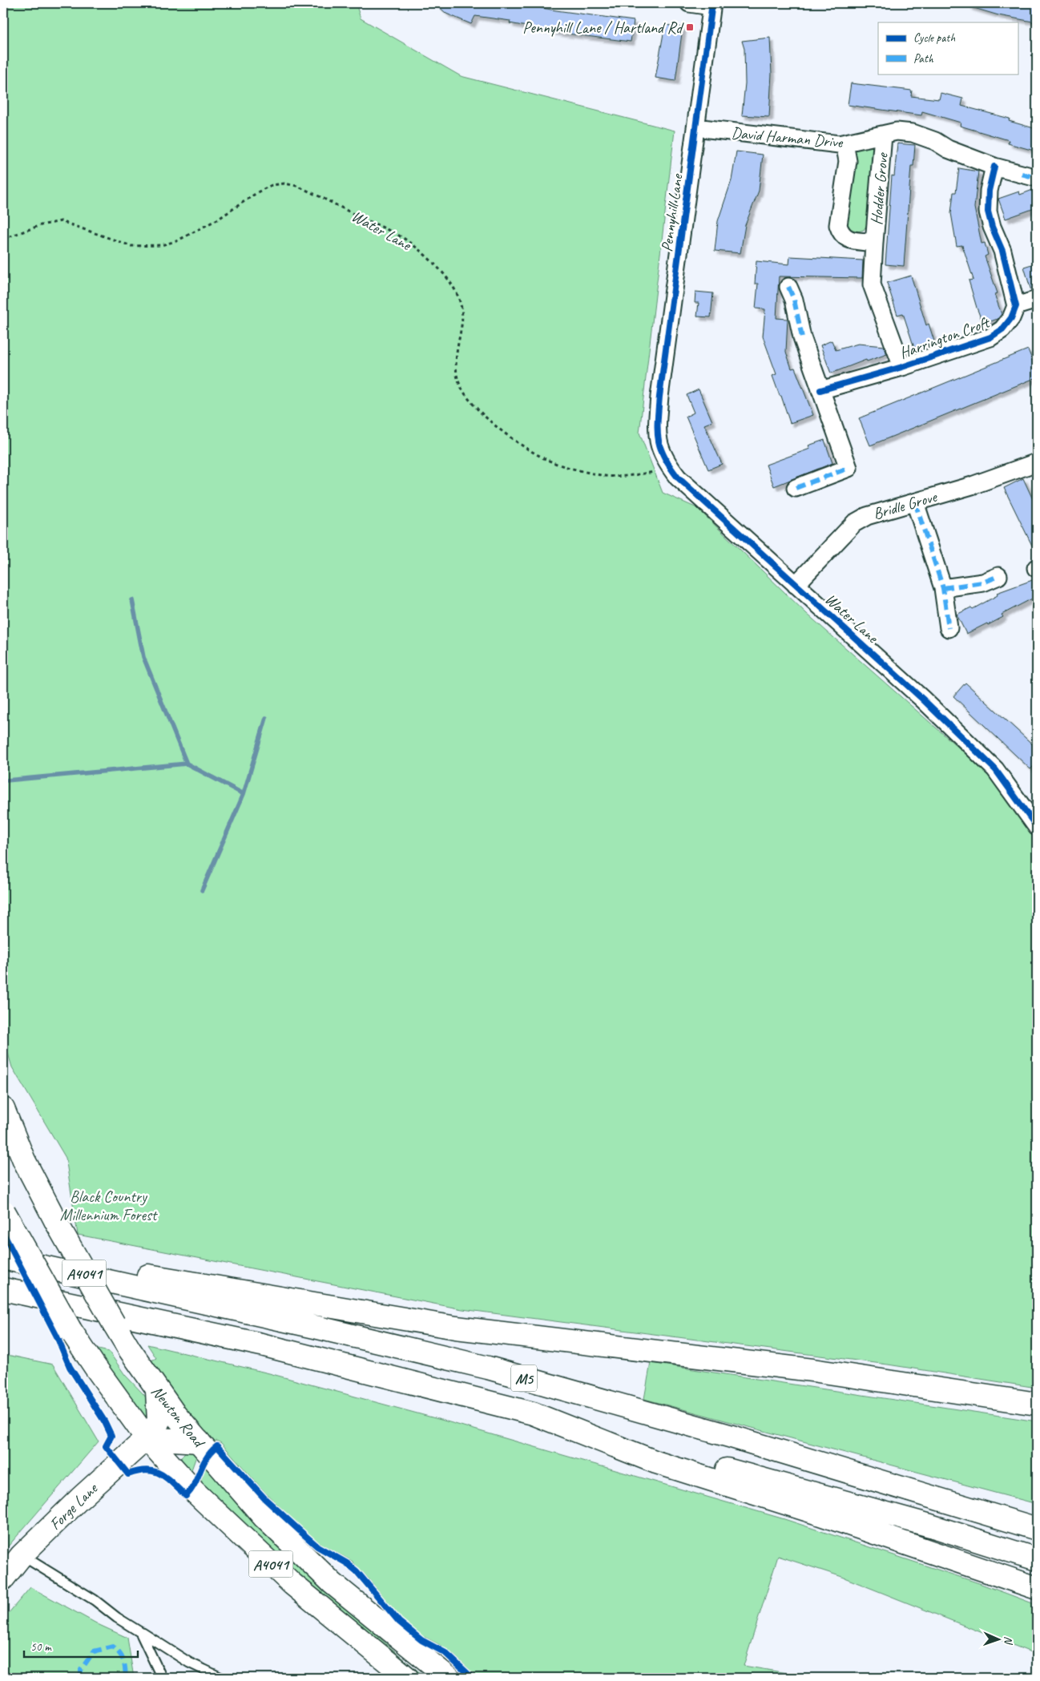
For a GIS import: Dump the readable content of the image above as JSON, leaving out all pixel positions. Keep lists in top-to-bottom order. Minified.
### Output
{"streets":{"main road":["A4041","M5","Newton Road","Forge Lane"],"street":["David Harman Drive","Hodder Grove","Pennyhill Lane","Water Lane","Harrington Croft","Bridle Grove"]},"crossings":[["David Harman Drive","Hodder Grove"],["David Harman Drive","Pennyhill Lane"],["Hodder Grove","Harrington Croft"],["Pennyhill Lane","Water Lane"],["Water Lane","Bridle Grove"],["A4041","Forge Lane"],["Newton Road","Forge Lane"]],"parks":["Black Country Millennium Forest"],"places":{"transit":["Pennyhill Lane / Hartland Rd"]},"legend":["Cycle path","Path"],"scale_bar":"50 m","north":"right"}
